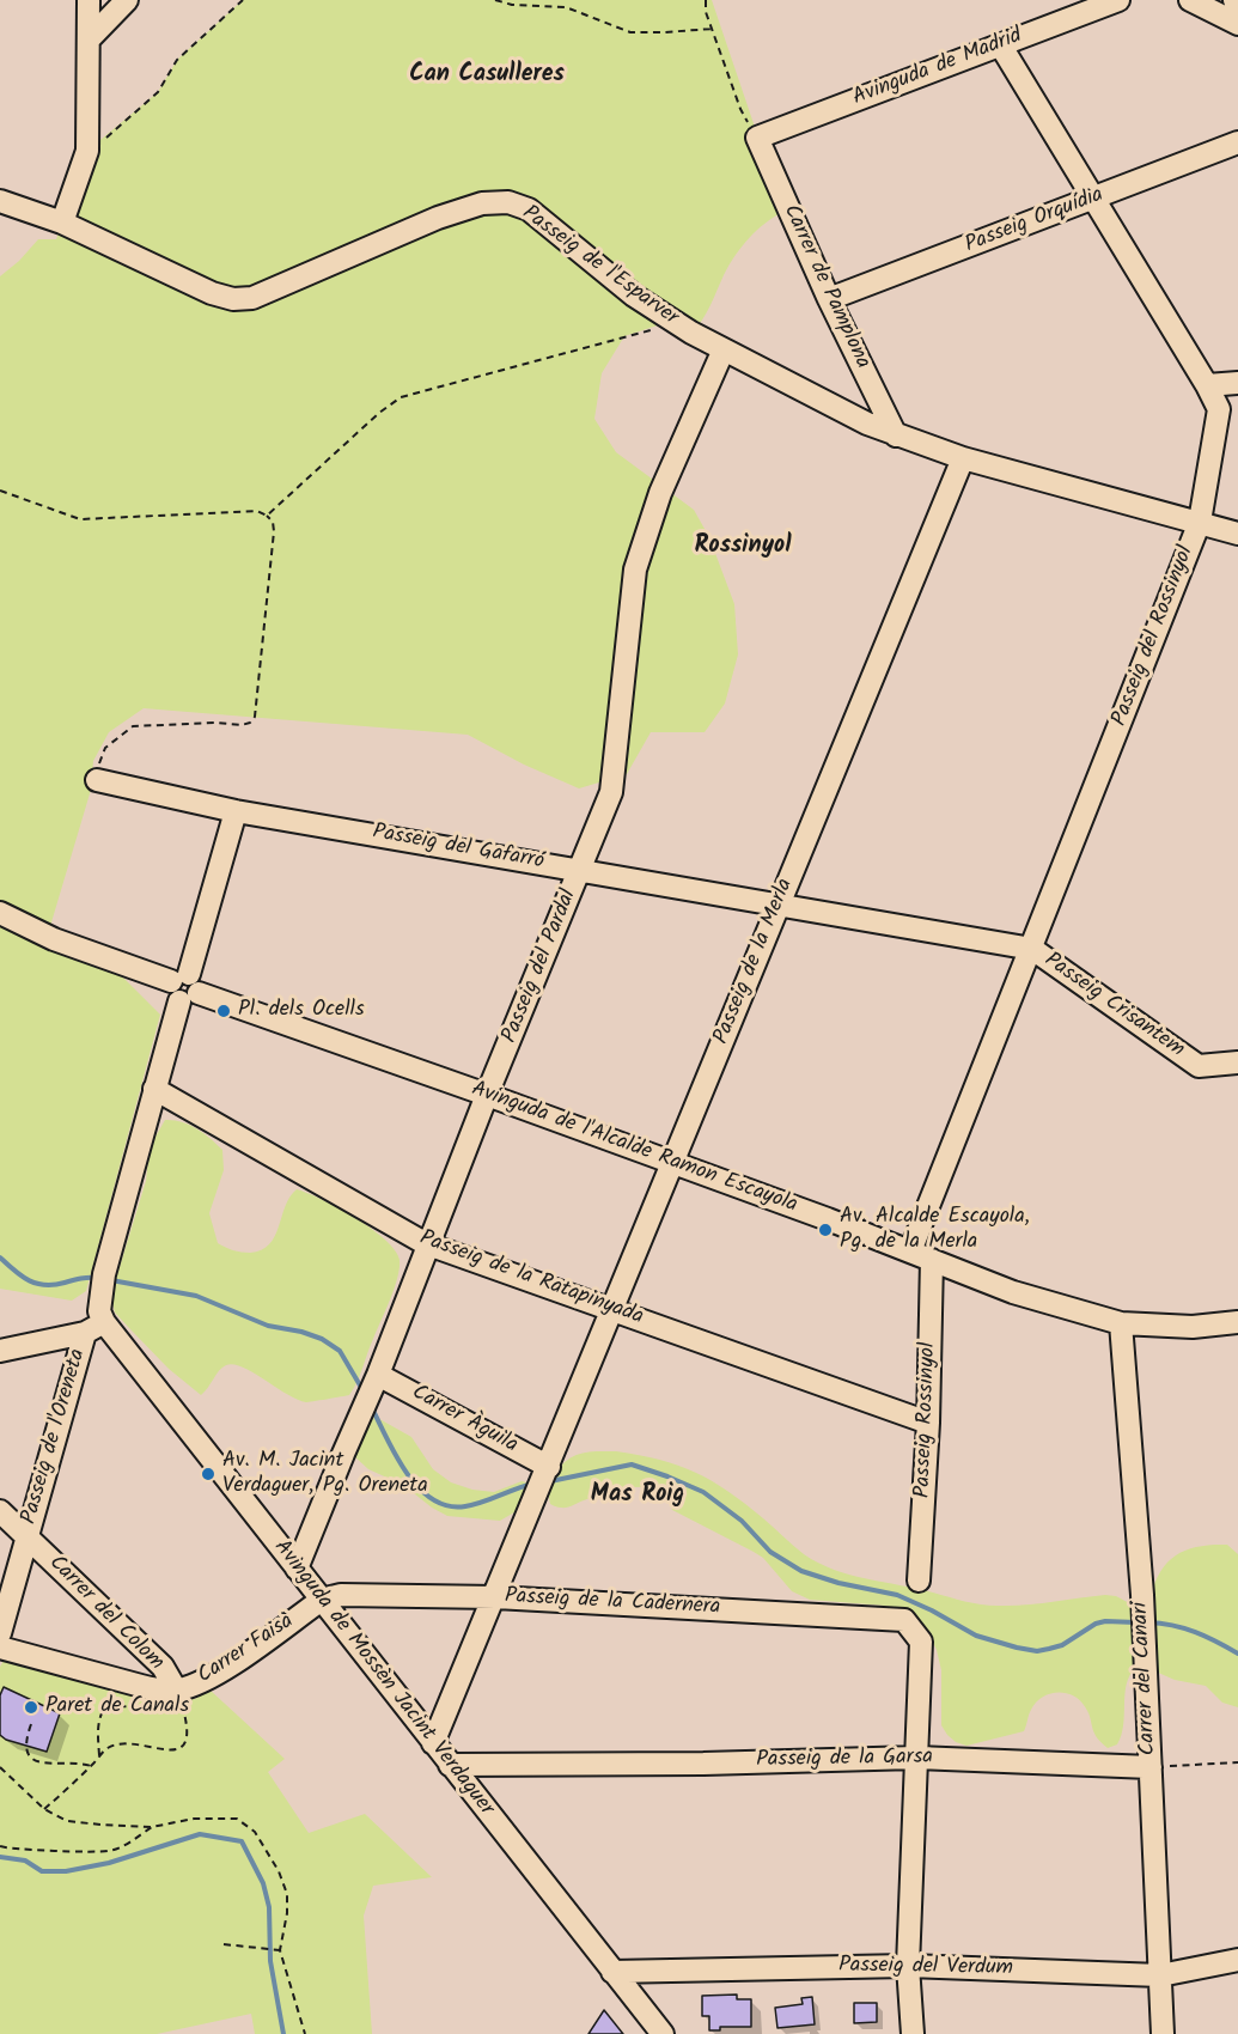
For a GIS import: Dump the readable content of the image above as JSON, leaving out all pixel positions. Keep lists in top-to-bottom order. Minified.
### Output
{"streets":{"street":["Avinguda de Madrid","Passeig Orquídia","Passeig de l'Esparver","Carrer de Pamplona","Passeig del Rossinyol","Passeig del Gafarró","Passeig de la Merla","Passeig del Pardal","Passeig Crisantem","Avinguda de l'Alcalde Ramon Escayola","Passeig de la Ratapinyada","Carrer Àguila","Passeig Rossinyol","Passeig de l'Oreneta","Passeig de la Cadernera","Carrer del Colom","Carrer Faisà","Avinguda de Mossèn Jacint Verdaguer","Carrer del Canari","Passeig de la Garsa","Passeig del Verdum"]},"crossings":[["Avinguda de Madrid","Carrer de Pamplona"],["Avinguda de Madrid","Passeig del Rossinyol"],["Passeig Orquídia","Carrer de Pamplona"],["Passeig Orquídia","Passeig del Rossinyol"],["Passeig de l'Esparver","Carrer de Pamplona"],["Passeig de l'Esparver","Passeig del Rossinyol"],["Passeig de l'Esparver","Passeig de la Merla"],["Passeig de l'Esparver","Passeig del Pardal"],["Passeig del Rossinyol","Passeig del Gafarró"],["Passeig del Rossinyol","Passeig Crisantem"],["Passeig del Rossinyol","Avinguda de l'Alcalde Ramon Escayola"],["Passeig del Gafarró","Passeig de la Merla"],["Passeig del Gafarró","Passeig del Pardal"],["Passeig del Gafarró","Passeig Crisantem"],["Passeig del Gafarró","Passeig de l'Oreneta"],["Passeig de la Merla","Avinguda de l'Alcalde Ramon Escayola"],["Passeig de la Merla","Passeig de la Ratapinyada"],["Passeig de la Merla","Carrer Àguila"],["Passeig de la Merla","Passeig de la Cadernera"],["Passeig de la Merla","Avinguda de Mossèn Jacint Verdaguer"],["Passeig del Pardal","Avinguda de l'Alcalde Ramon Escayola"],["Passeig del Pardal","Passeig de la Ratapinyada"],["Passeig del Pardal","Carrer Àguila"],["Passeig del Pardal","Avinguda de Mossèn Jacint Verdaguer"],["Avinguda de l'Alcalde Ramon Escayola","Passeig Rossinyol"],["Avinguda de l'Alcalde Ramon Escayola","Passeig de l'Oreneta"],["Avinguda de l'Alcalde Ramon Escayola","Carrer del Canari"],["Passeig de la Ratapinyada","Passeig Rossinyol"],["Passeig de la Ratapinyada","Passeig de l'Oreneta"],["Passeig de l'Oreneta","Carrer del Colom"],["Passeig de l'Oreneta","Avinguda de Mossèn Jacint Verdaguer"],["Passeig de la Cadernera","Carrer Faisà"],["Passeig de la Cadernera","Avinguda de Mossèn Jacint Verdaguer"],["Passeig de la Cadernera","Passeig de la Garsa"],["Carrer del Colom","Carrer Faisà"],["Carrer Faisà","Avinguda de Mossèn Jacint Verdaguer"],["Avinguda de Mossèn Jacint Verdaguer","Passeig de la Garsa"],["Avinguda de Mossèn Jacint Verdaguer","Passeig del Verdum"],["Carrer del Canari","Passeig de la Garsa"],["Carrer del Canari","Passeig del Verdum"]],"districts":["Can Casulleres","Rossinyol","Mas Roig"],"places":["Pl. dels Ocells","Av. Alcalde Escayola, Pg. de la Merla","Av. M. Jacint Verdaguer, Pg. Oreneta","Paret de Canals"]}
